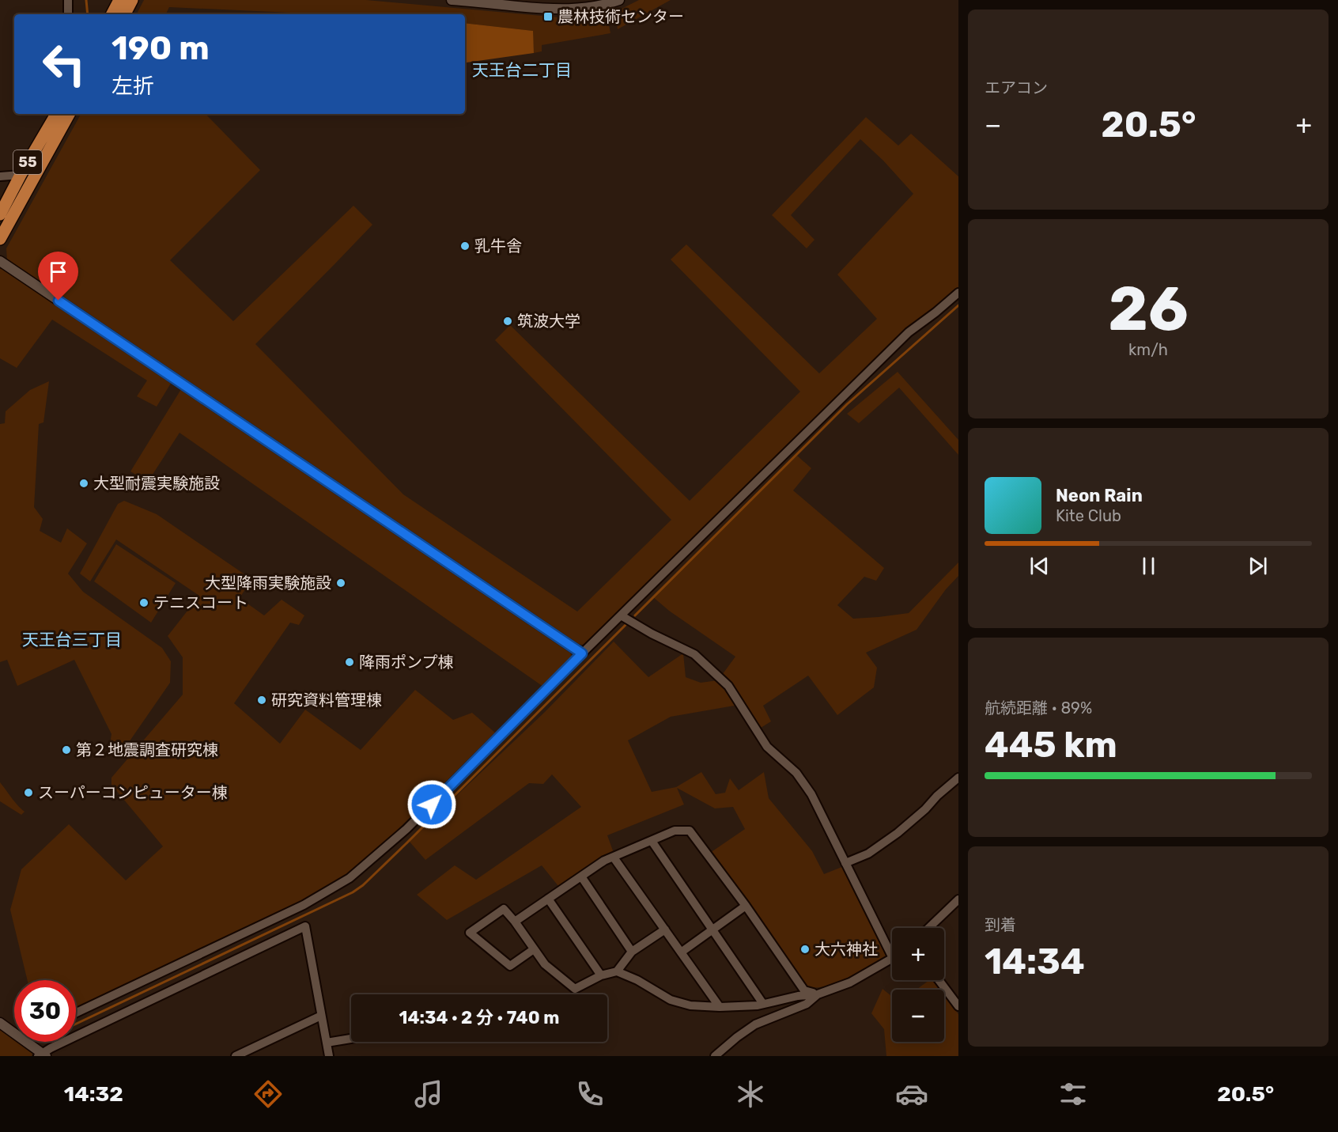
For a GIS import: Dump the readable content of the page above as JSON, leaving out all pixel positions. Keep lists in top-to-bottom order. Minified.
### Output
{"streets":{"main road":["55"]},"districts":["天王台二丁目","天王台三丁目"],"places":{"transit":["農林技術センター"],"other":["乳牛舎","筑波大学","大型耐震実験施設","大型降雨実験施設","テニスコート","降雨ポンプ棟","研究資料管理棟","第２地震調査研究棟","スーパーコンピューター棟","大六神社"]},"page":{"tile":["エアコン",["26","km/h"],["航続距離 · 89%","445 km"],["到着","14:34"]],"turn":["190 m","左折"],"heat":["−","20.5°","+"],"song":["Neon Rain","Kite Club"],"map_buttons":["+","−"],"limit":"30","trip":"14:34 · 2 分 · 740 m","tabs":["14:32","20.5°"]}}
